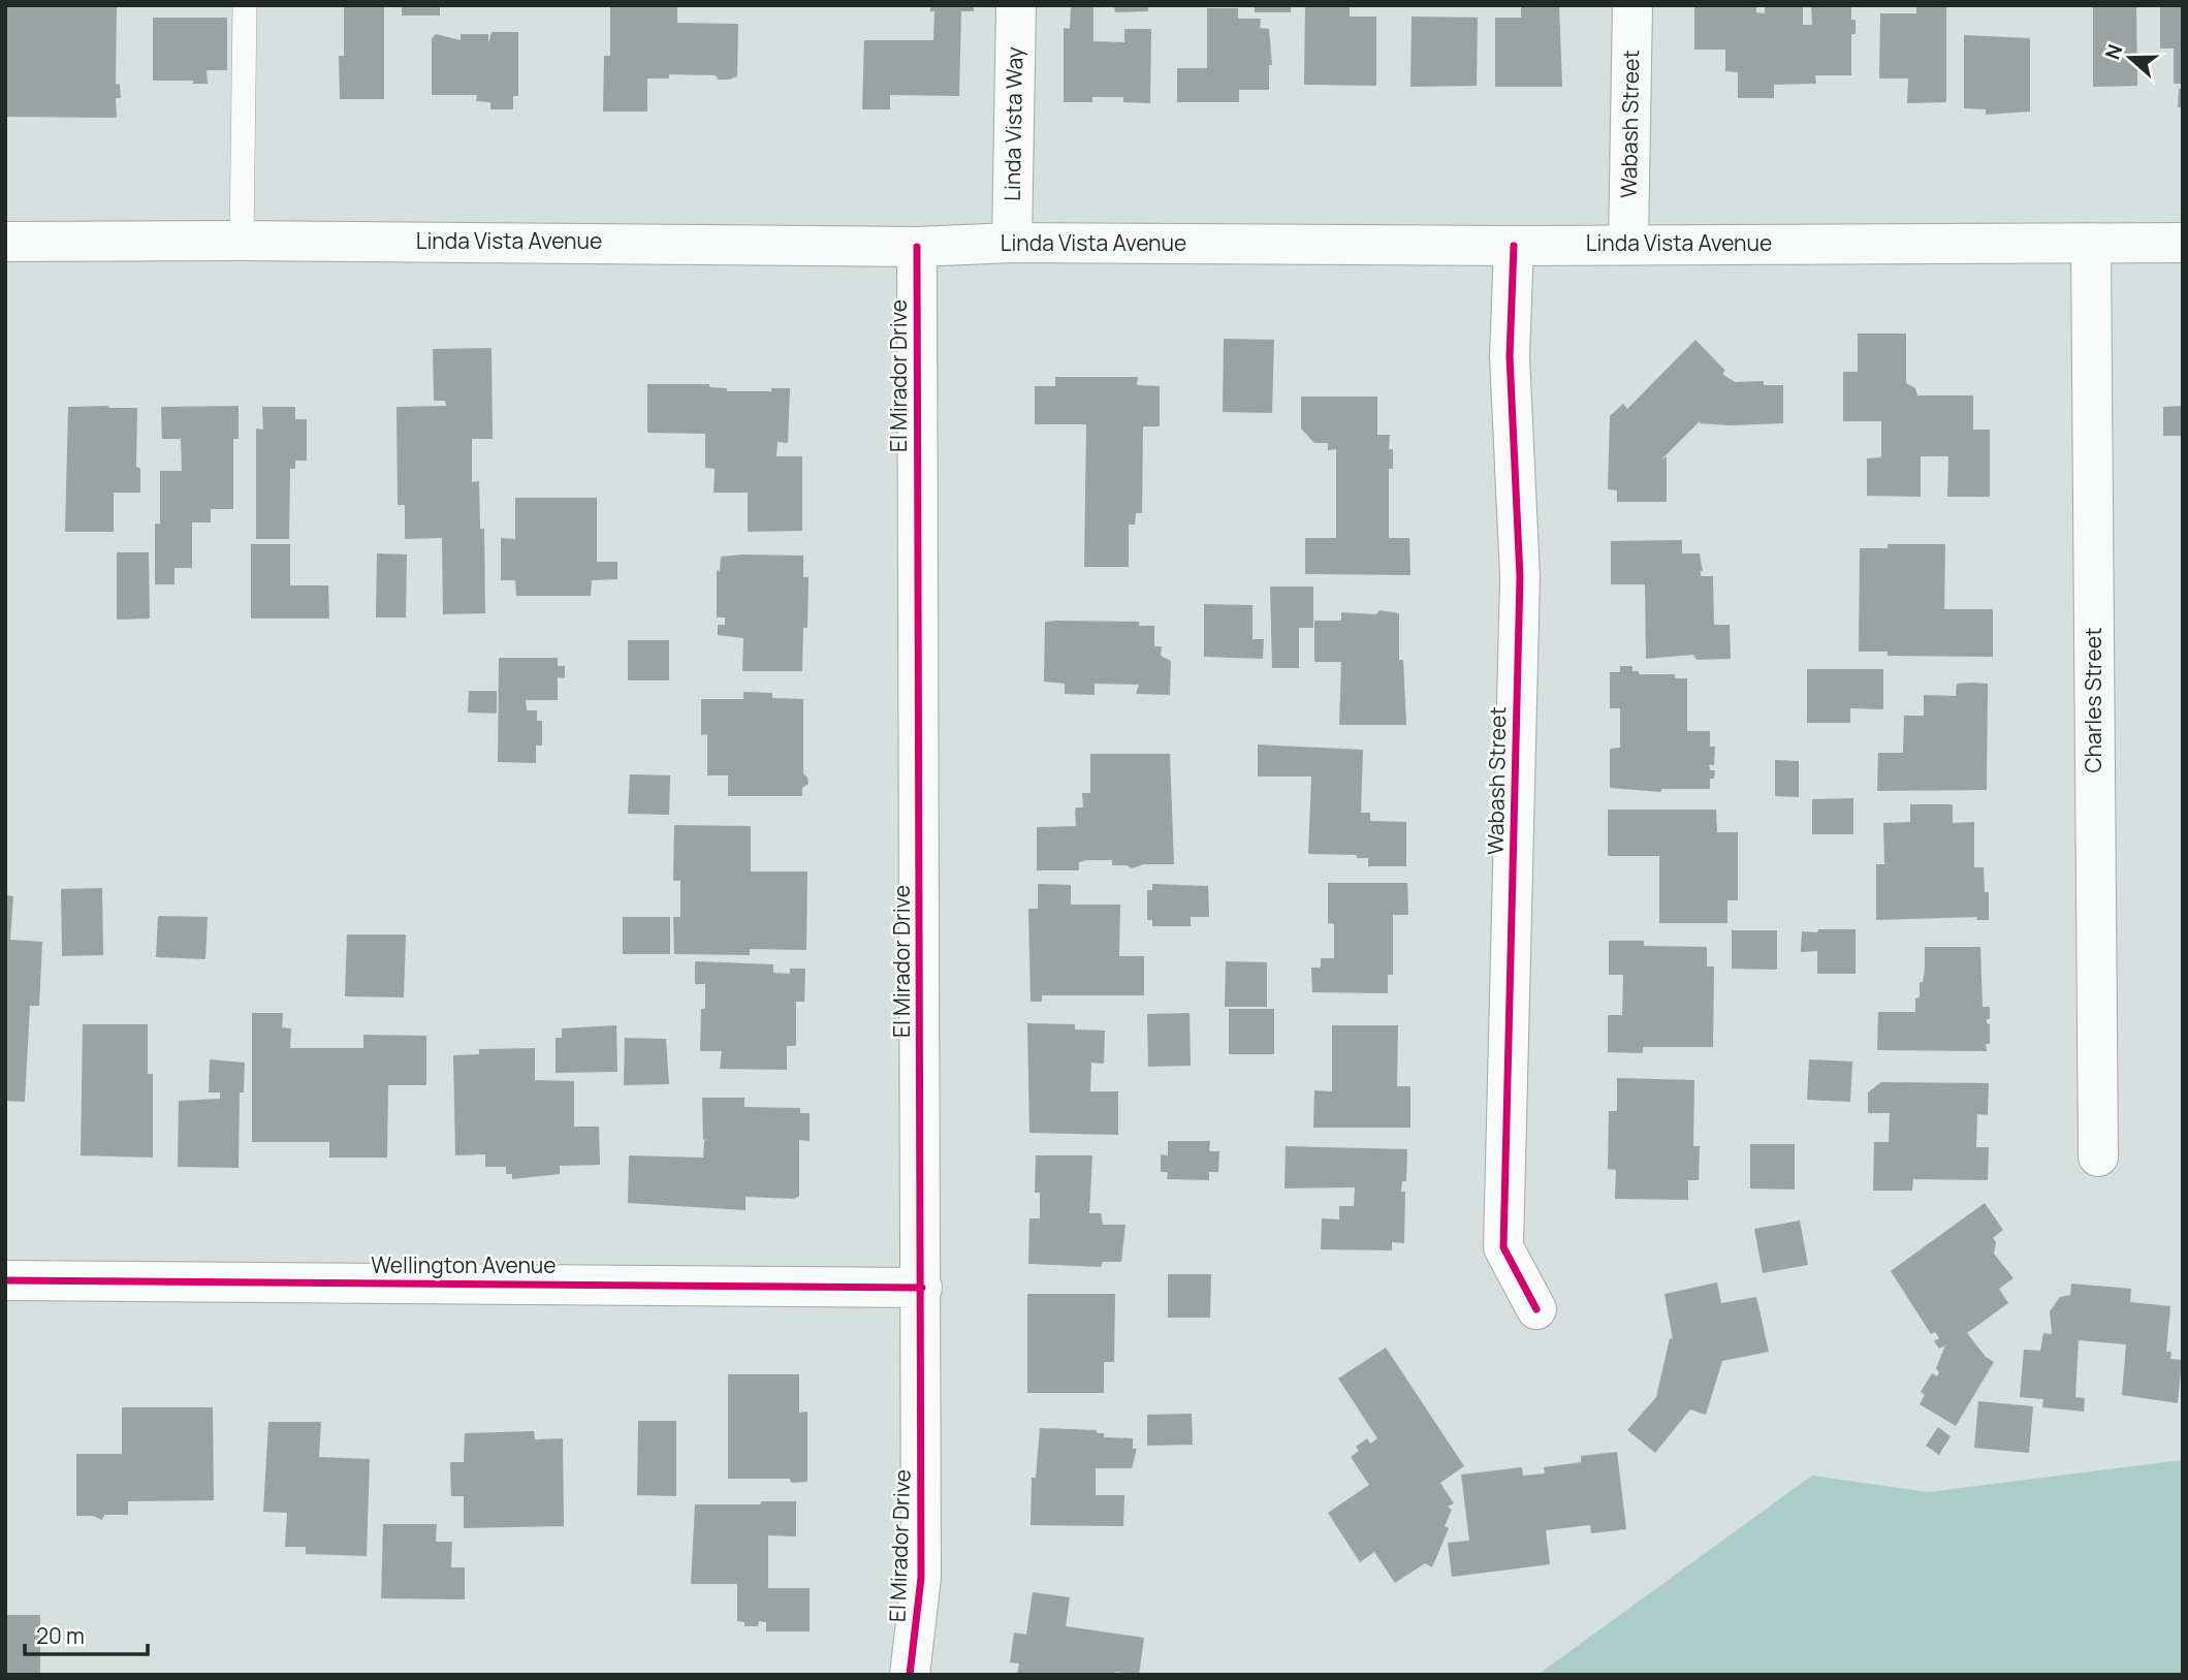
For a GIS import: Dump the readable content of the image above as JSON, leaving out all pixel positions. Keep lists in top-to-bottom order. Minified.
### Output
{"streets":{"street":["Linda Vista Way","Wabash Street","Linda Vista Avenue","El Mirador Drive","Charles Street","Wellington Avenue"]},"crossings":[["Linda Vista Way","Linda Vista Avenue"],["Wabash Street","Linda Vista Avenue"],["Linda Vista Avenue","El Mirador Drive"],["Linda Vista Avenue","Charles Street"],["El Mirador Drive","Wellington Avenue"]],"scale_bar":"20 m","north":"left"}
